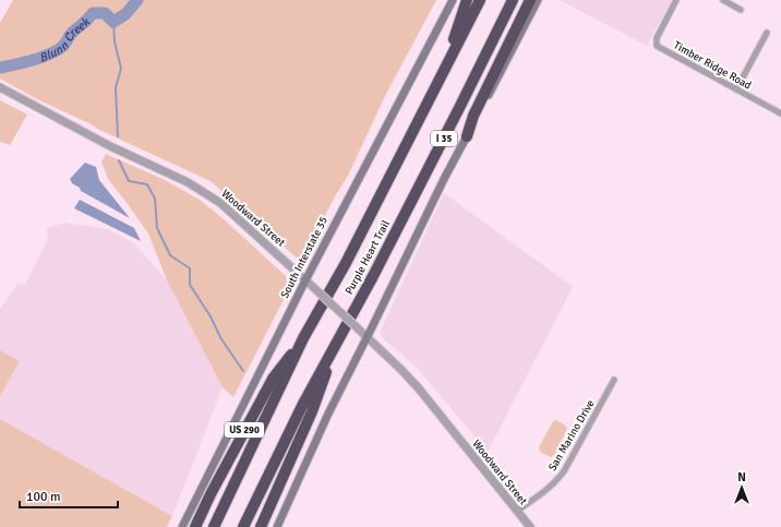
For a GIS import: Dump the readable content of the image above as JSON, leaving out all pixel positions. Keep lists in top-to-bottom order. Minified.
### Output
{"streets":{"highway":["I 35","Purple Heart Trail","US 290"],"main road":["South Interstate 35"],"street":["Timber Ridge Road","Woodward Street","San Marino Drive"]},"crossings":[["Woodward Street","South Interstate 35"],["Woodward Street","San Marino Drive"],["Purple Heart Trail","US 290"]],"water":["Blunn Creek"],"scale_bar":"100 m","north":"top"}
